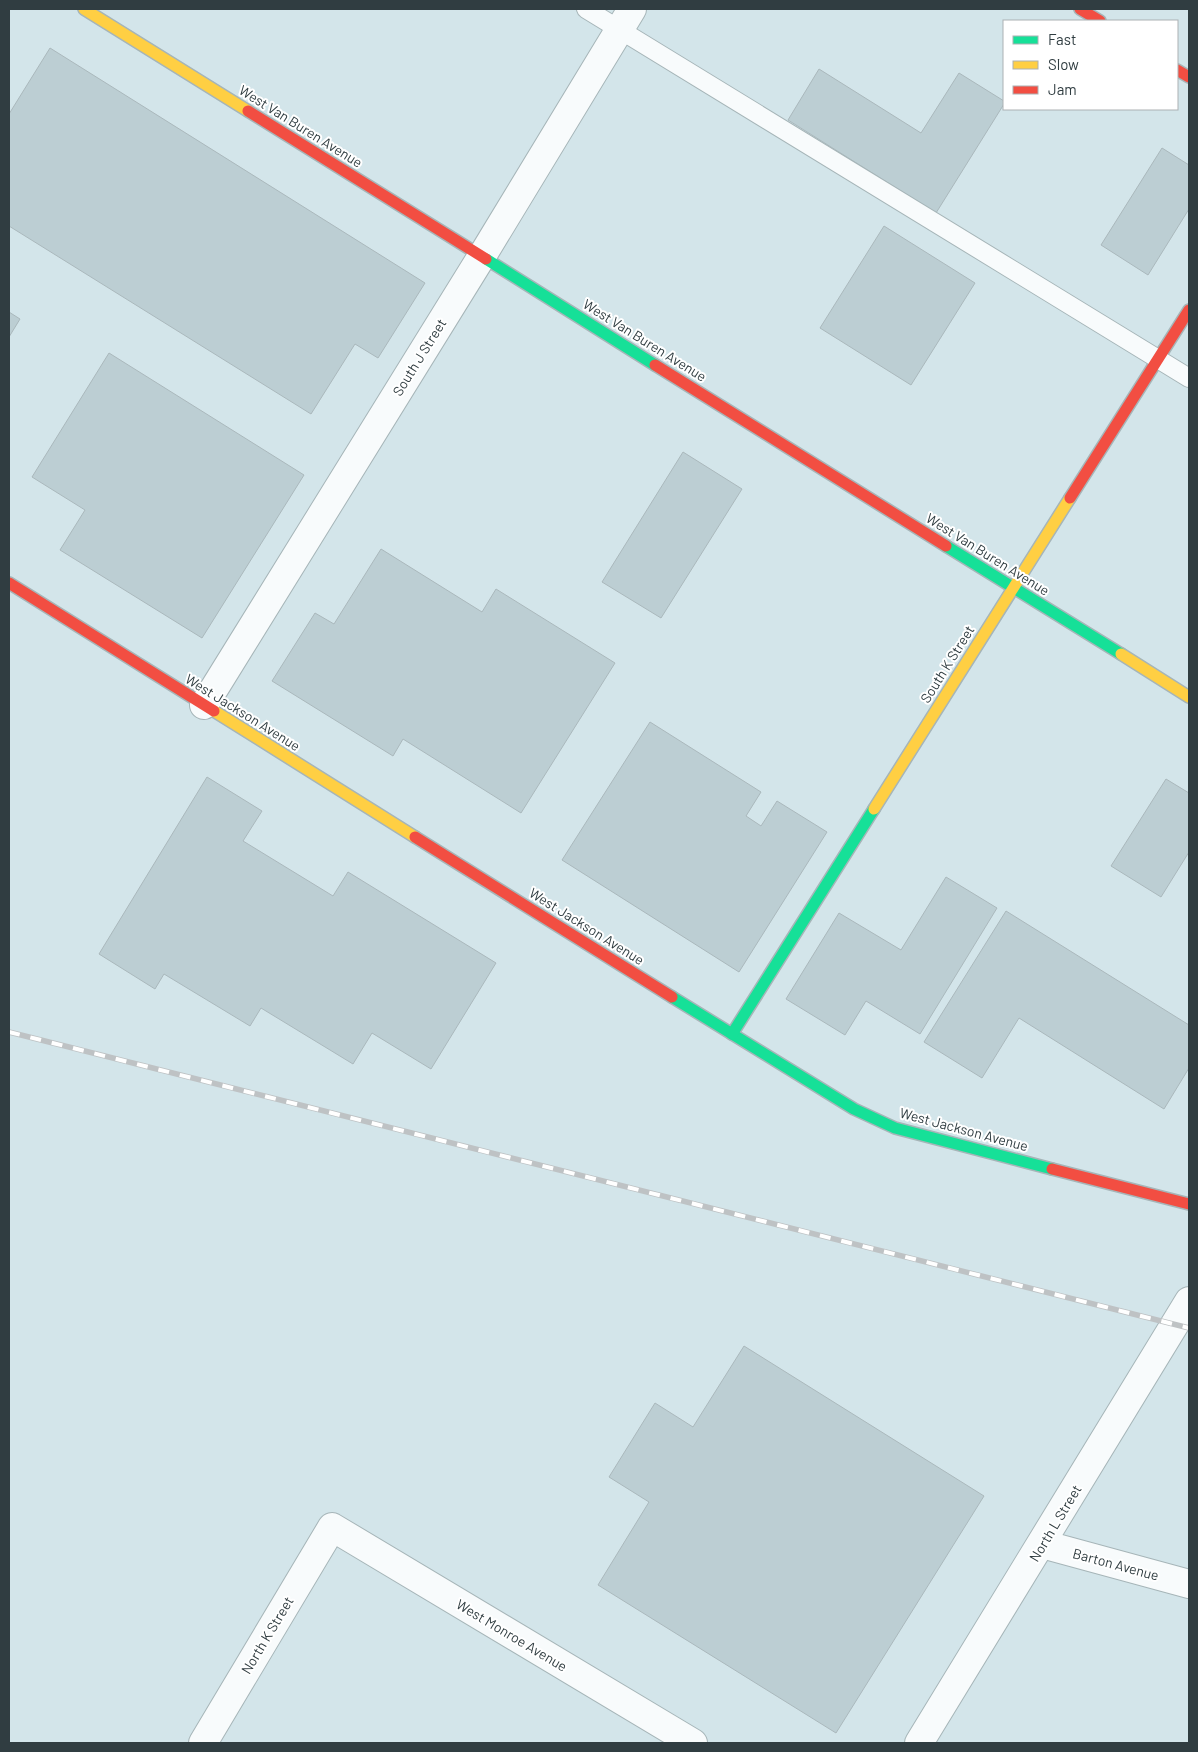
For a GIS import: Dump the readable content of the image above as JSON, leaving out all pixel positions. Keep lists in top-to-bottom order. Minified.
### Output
{"streets":{"street":["West Van Buren Avenue","South J Street","South K Street","West Jackson Avenue","North L Street","Barton Avenue","North K Street","West Monroe Avenue"]},"crossings":[["West Van Buren Avenue","South J Street"],["West Van Buren Avenue","South K Street"],["South J Street","West Jackson Avenue"],["South K Street","West Jackson Avenue"],["North L Street","Barton Avenue"],["North K Street","West Monroe Avenue"]],"legend":["Fast","Slow","Jam"]}
